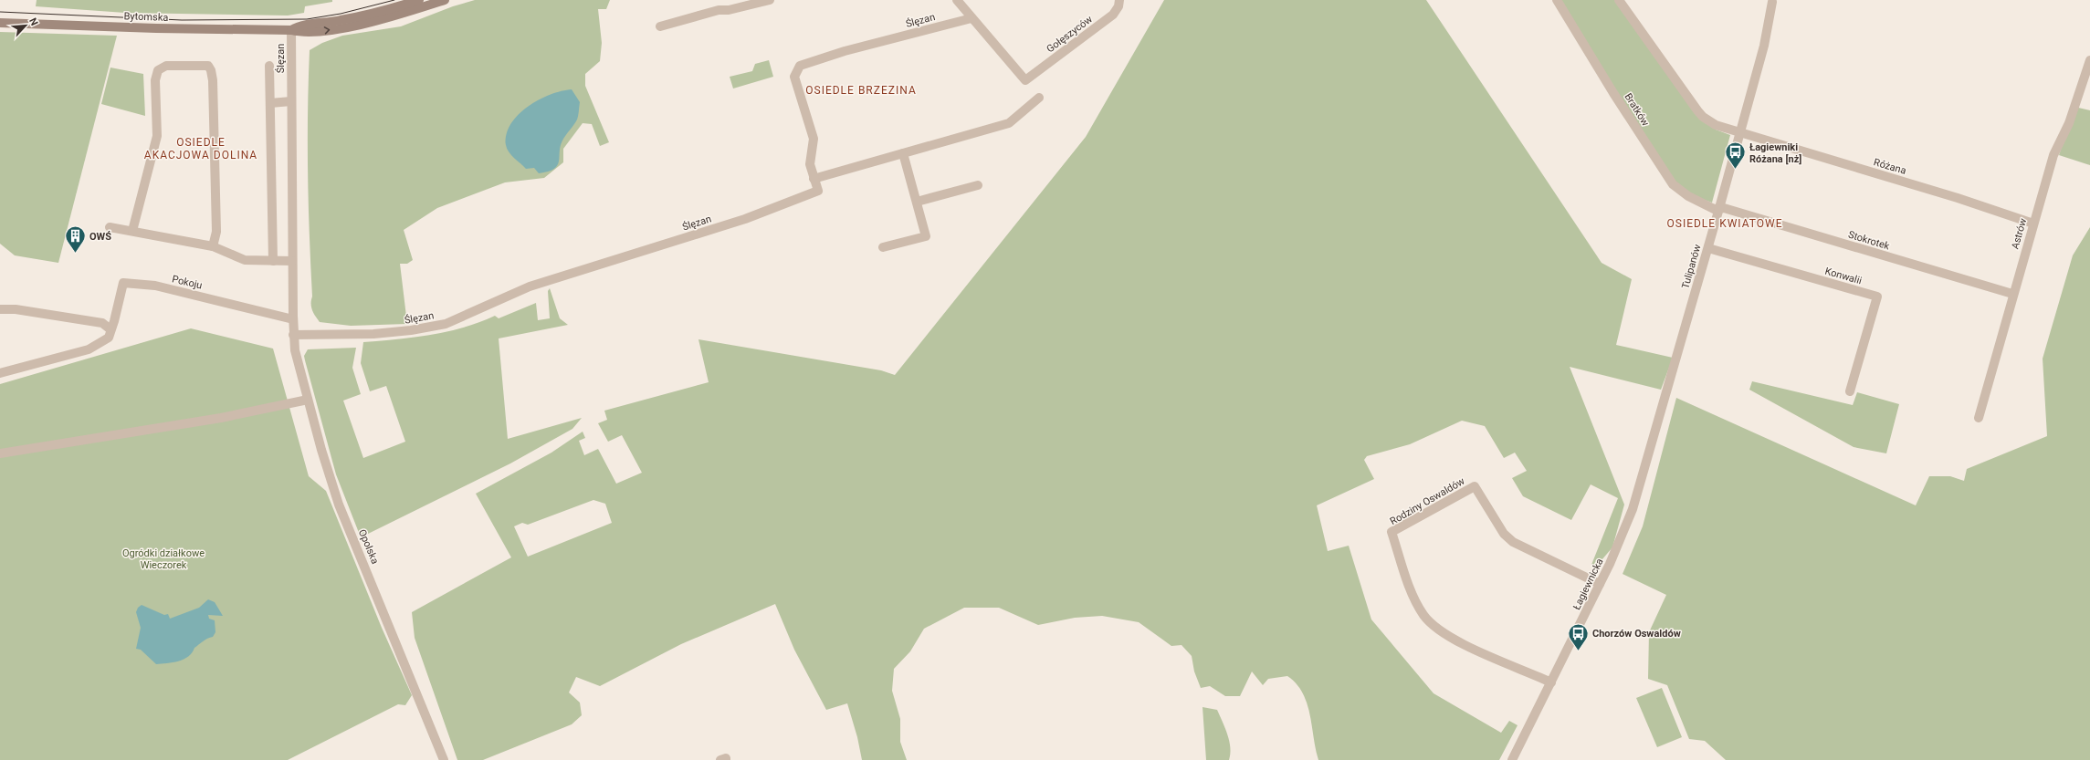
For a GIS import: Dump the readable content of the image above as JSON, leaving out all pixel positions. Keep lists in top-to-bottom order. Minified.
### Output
{"streets":{"main road":["Bytomska"],"street":["Ślęzan","Gołęszyców","Bratków","Różana","Astrów","Stokrotek","Tulipanów","Konwalii","Pokoju","Rodziny Oswaldów","Opolska","Łagiewnicka"]},"crossings":[["Bytomska","Ślęzan"],["Ślęzan","Gołęszyców"],["Ślęzan","Pokoju"],["Ślęzan","Opolska"],["Bratków","Stokrotek"],["Bratków","Tulipanów"],["Różana","Astrów"],["Różana","Tulipanów"],["Astrów","Stokrotek"],["Stokrotek","Tulipanów"],["Tulipanów","Konwalii"],["Tulipanów","Łagiewnicka"],["Rodziny Oswaldów","Łagiewnicka"]],"districts":["OSIEDLE BRZEZINA","OSIEDLE AKACJOWA DOLINA","OSIEDLE KWIATOWE"],"parks":["Ogródki działkowe Wieczorek"],"places":{"bus stop":["Łagiewniki Różana [nż]","Chorzów Oswaldów"],"building":["OWŚ"]},"north":"top right"}
